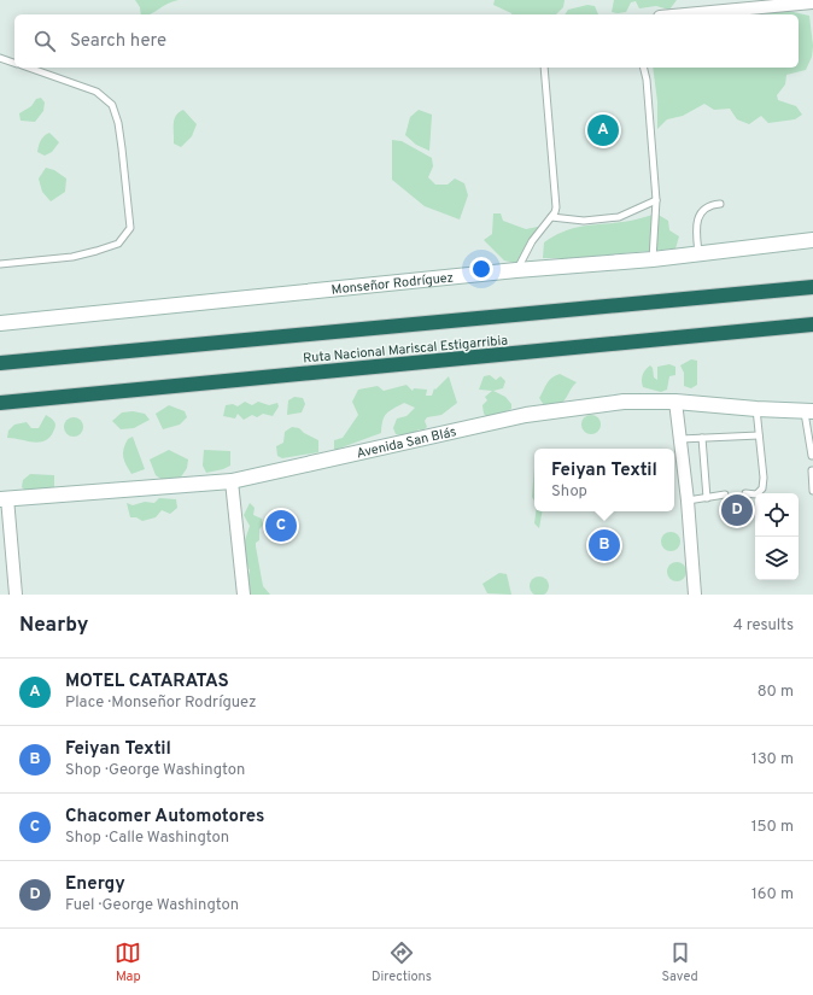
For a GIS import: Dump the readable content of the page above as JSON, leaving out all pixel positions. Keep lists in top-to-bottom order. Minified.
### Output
{"streets":{"highway":["Ruta Nacional Mariscal Estigarribia"],"street":["Monseñor Rodríguez","Avenida San Blás"]},"page":{"search":"Search here","pins":["A","D","C","B"],"popup":["Feiyan Textil","Shop"],"heading":["Nearby","4 results"],"list":[{"mark":"A","name":"MOTEL CATARATAS","note":"Place · Monseñor Rodríguez","value":"80 m"},{"mark":"B","name":"Feiyan Textil","note":"Shop · George Washington","value":"130 m"},{"mark":"C","name":"Chacomer Automotores","note":"Shop · Calle Washington","value":"150 m"},{"mark":"D","name":"Energy","note":"Fuel · George Washington","value":"160 m"}],"nav":["Map","Directions","Saved"]}}
